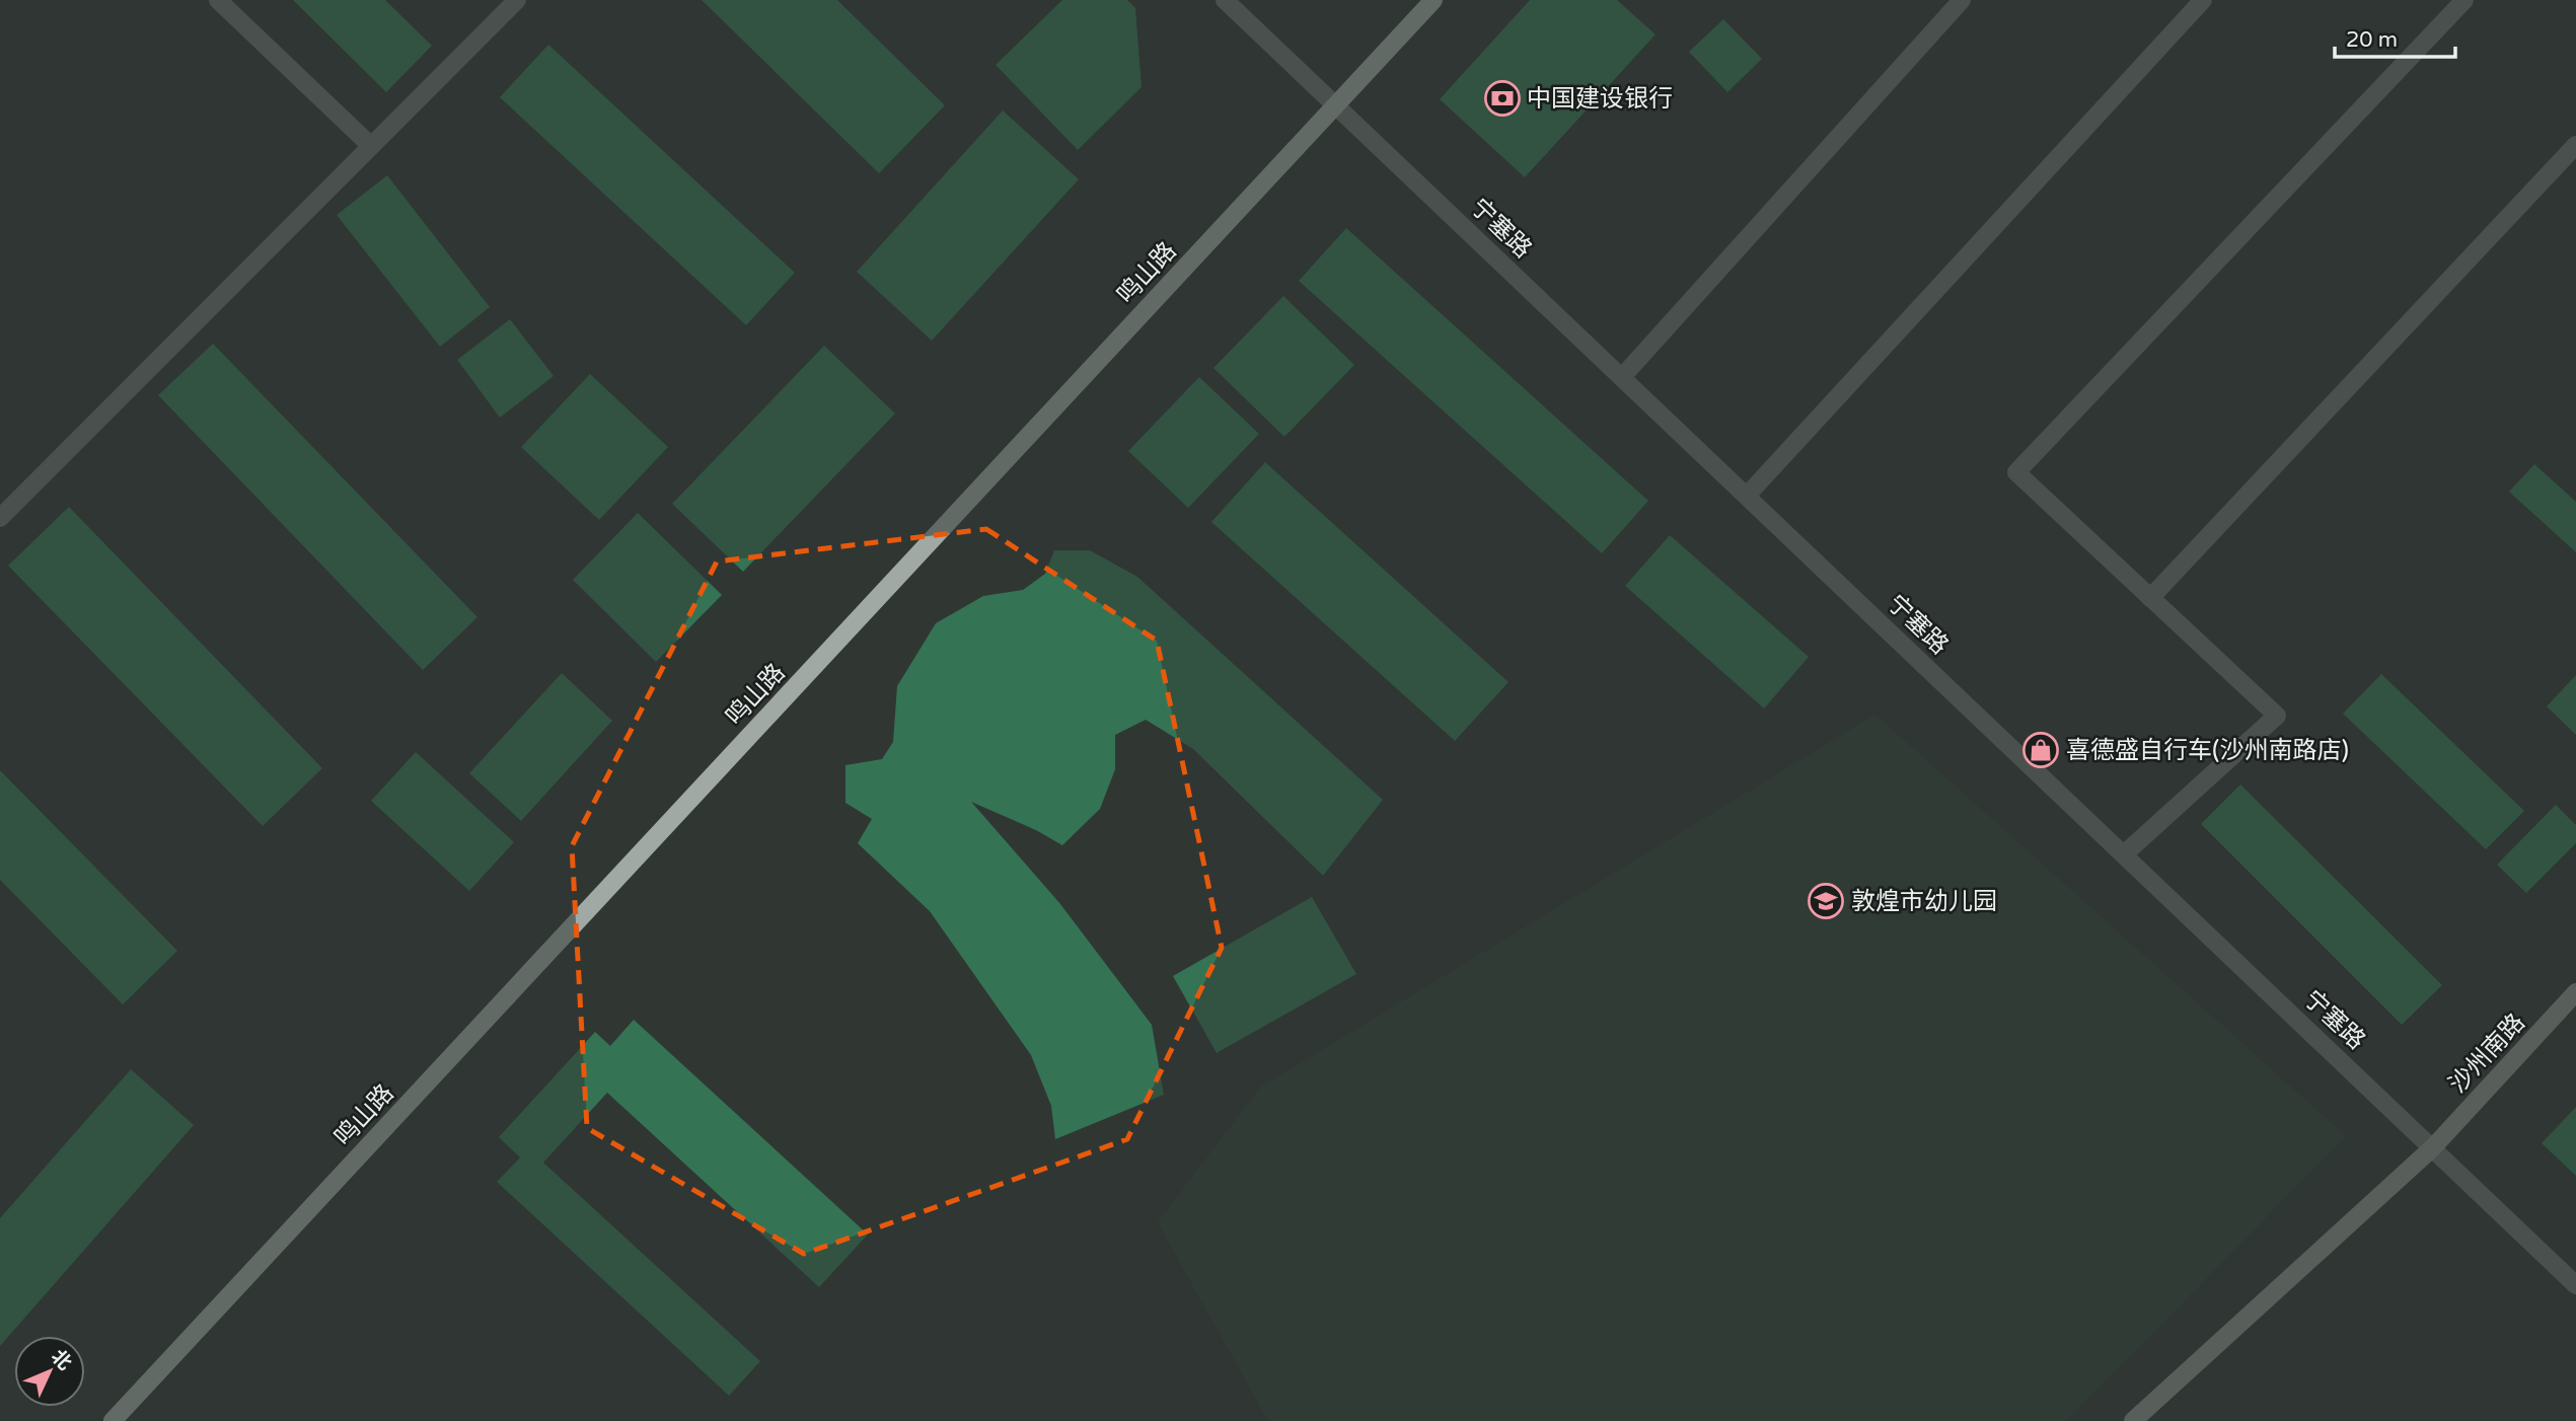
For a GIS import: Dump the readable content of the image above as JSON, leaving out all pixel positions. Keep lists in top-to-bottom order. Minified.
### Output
{"streets":{"main road":["鸣山路","沙州南路"],"street":["宁塞路"]},"crossings":[["宁塞路","鸣山路"],["宁塞路","沙州南路"]],"places":{"bank":["中国建设银行"],"shop":["喜德盛自行车(沙州南路店)"],"school or university":["敦煌市幼儿园"]},"scale_bar":"20 m","north":"top right"}
